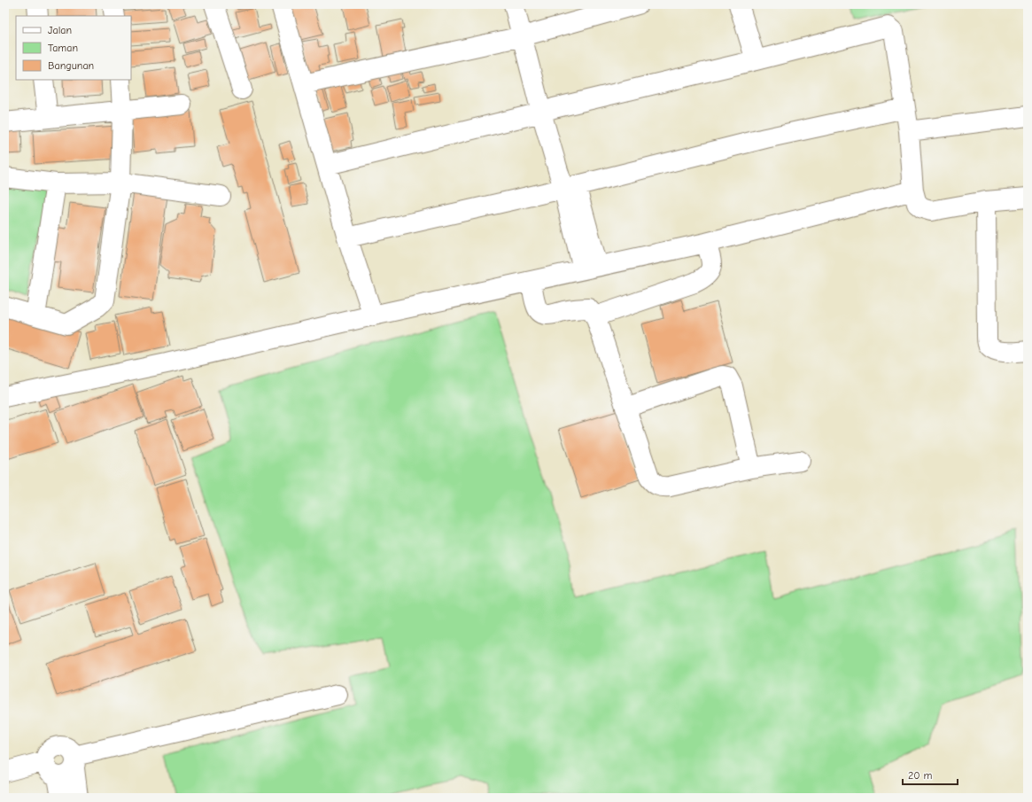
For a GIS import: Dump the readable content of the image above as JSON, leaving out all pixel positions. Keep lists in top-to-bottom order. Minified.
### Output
{"legend":["Jalan","Taman","Bangunan"],"scale_bar":"20 m"}
